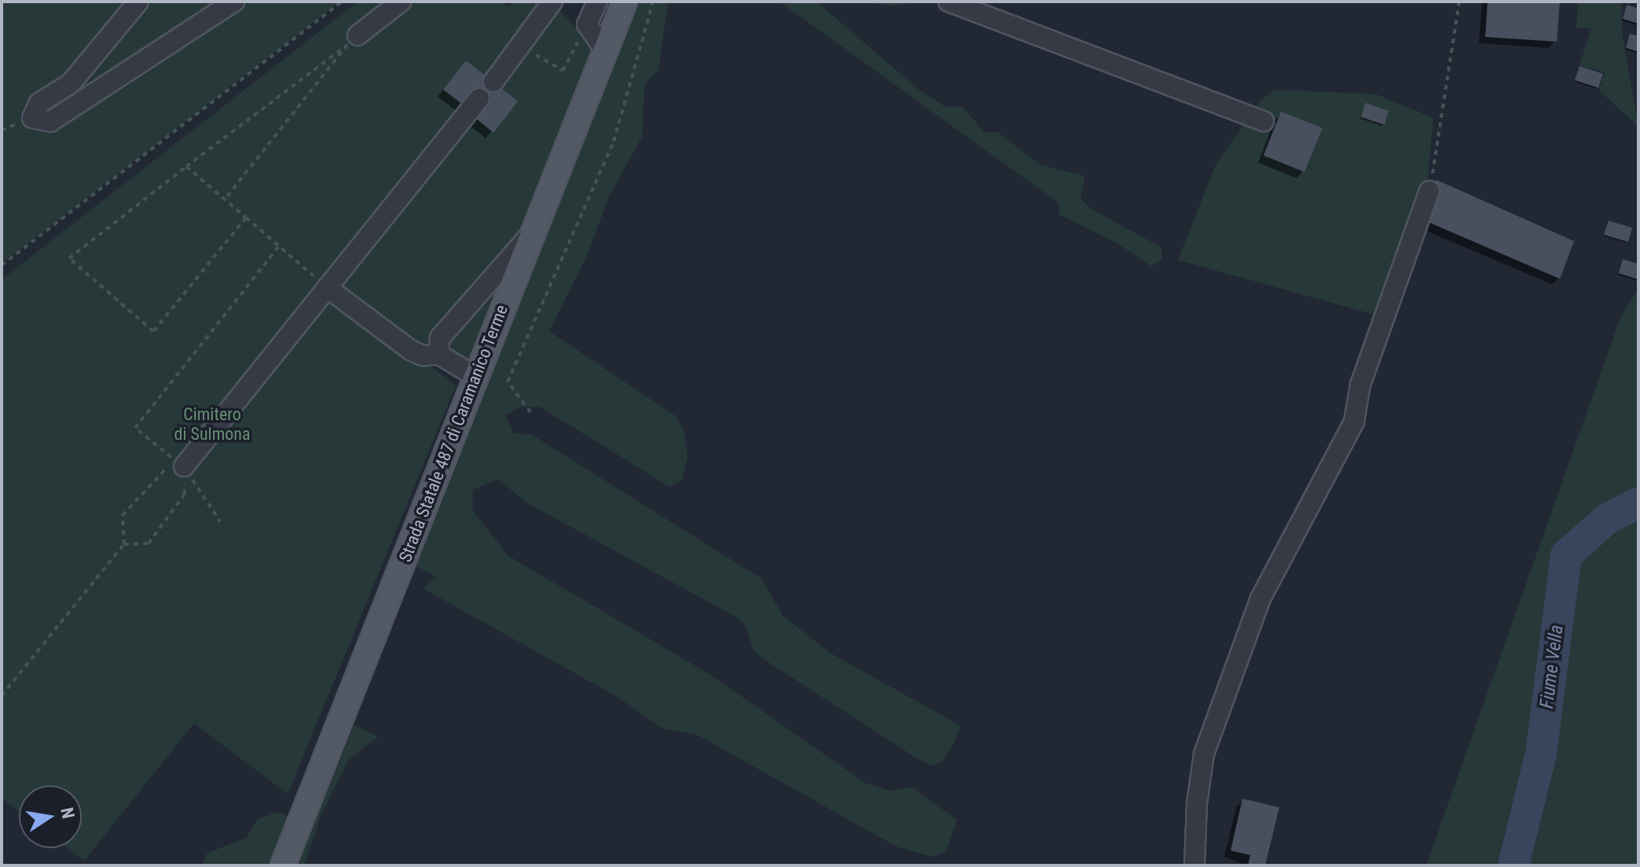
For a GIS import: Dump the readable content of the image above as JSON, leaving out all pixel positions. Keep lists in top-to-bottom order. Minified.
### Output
{"streets":{"main road":["Strada Statale 487 di Caramanico Terme"]},"water":["Fiume Vella"],"parks":["Cimitero di Sulmona"],"north":"right"}
